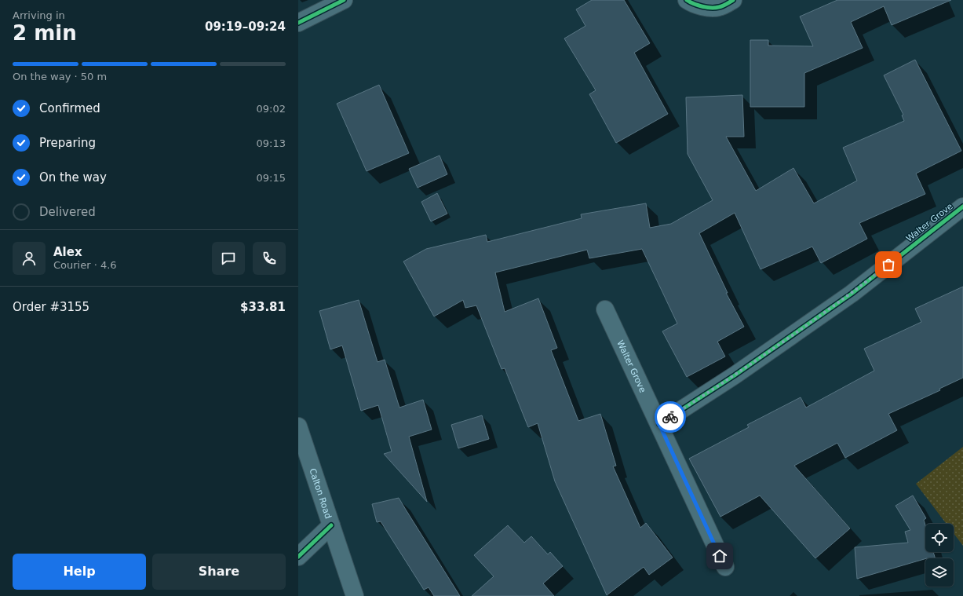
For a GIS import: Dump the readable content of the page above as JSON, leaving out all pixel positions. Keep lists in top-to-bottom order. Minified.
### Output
{"streets":{"street":["Walter Grove","Calton Road"]},"page":{"heading":["2 min","Arriving in","09:19–09:24"],"panel":["Alex","Courier · 4.6","Order #3155","$33.81"],"bar":"On the way · 50 m","list":[["Confirmed","09:02"],["Preparing","09:13"],["On the way","09:15"],"Delivered"],"buttons":["Help","Share"]}}
